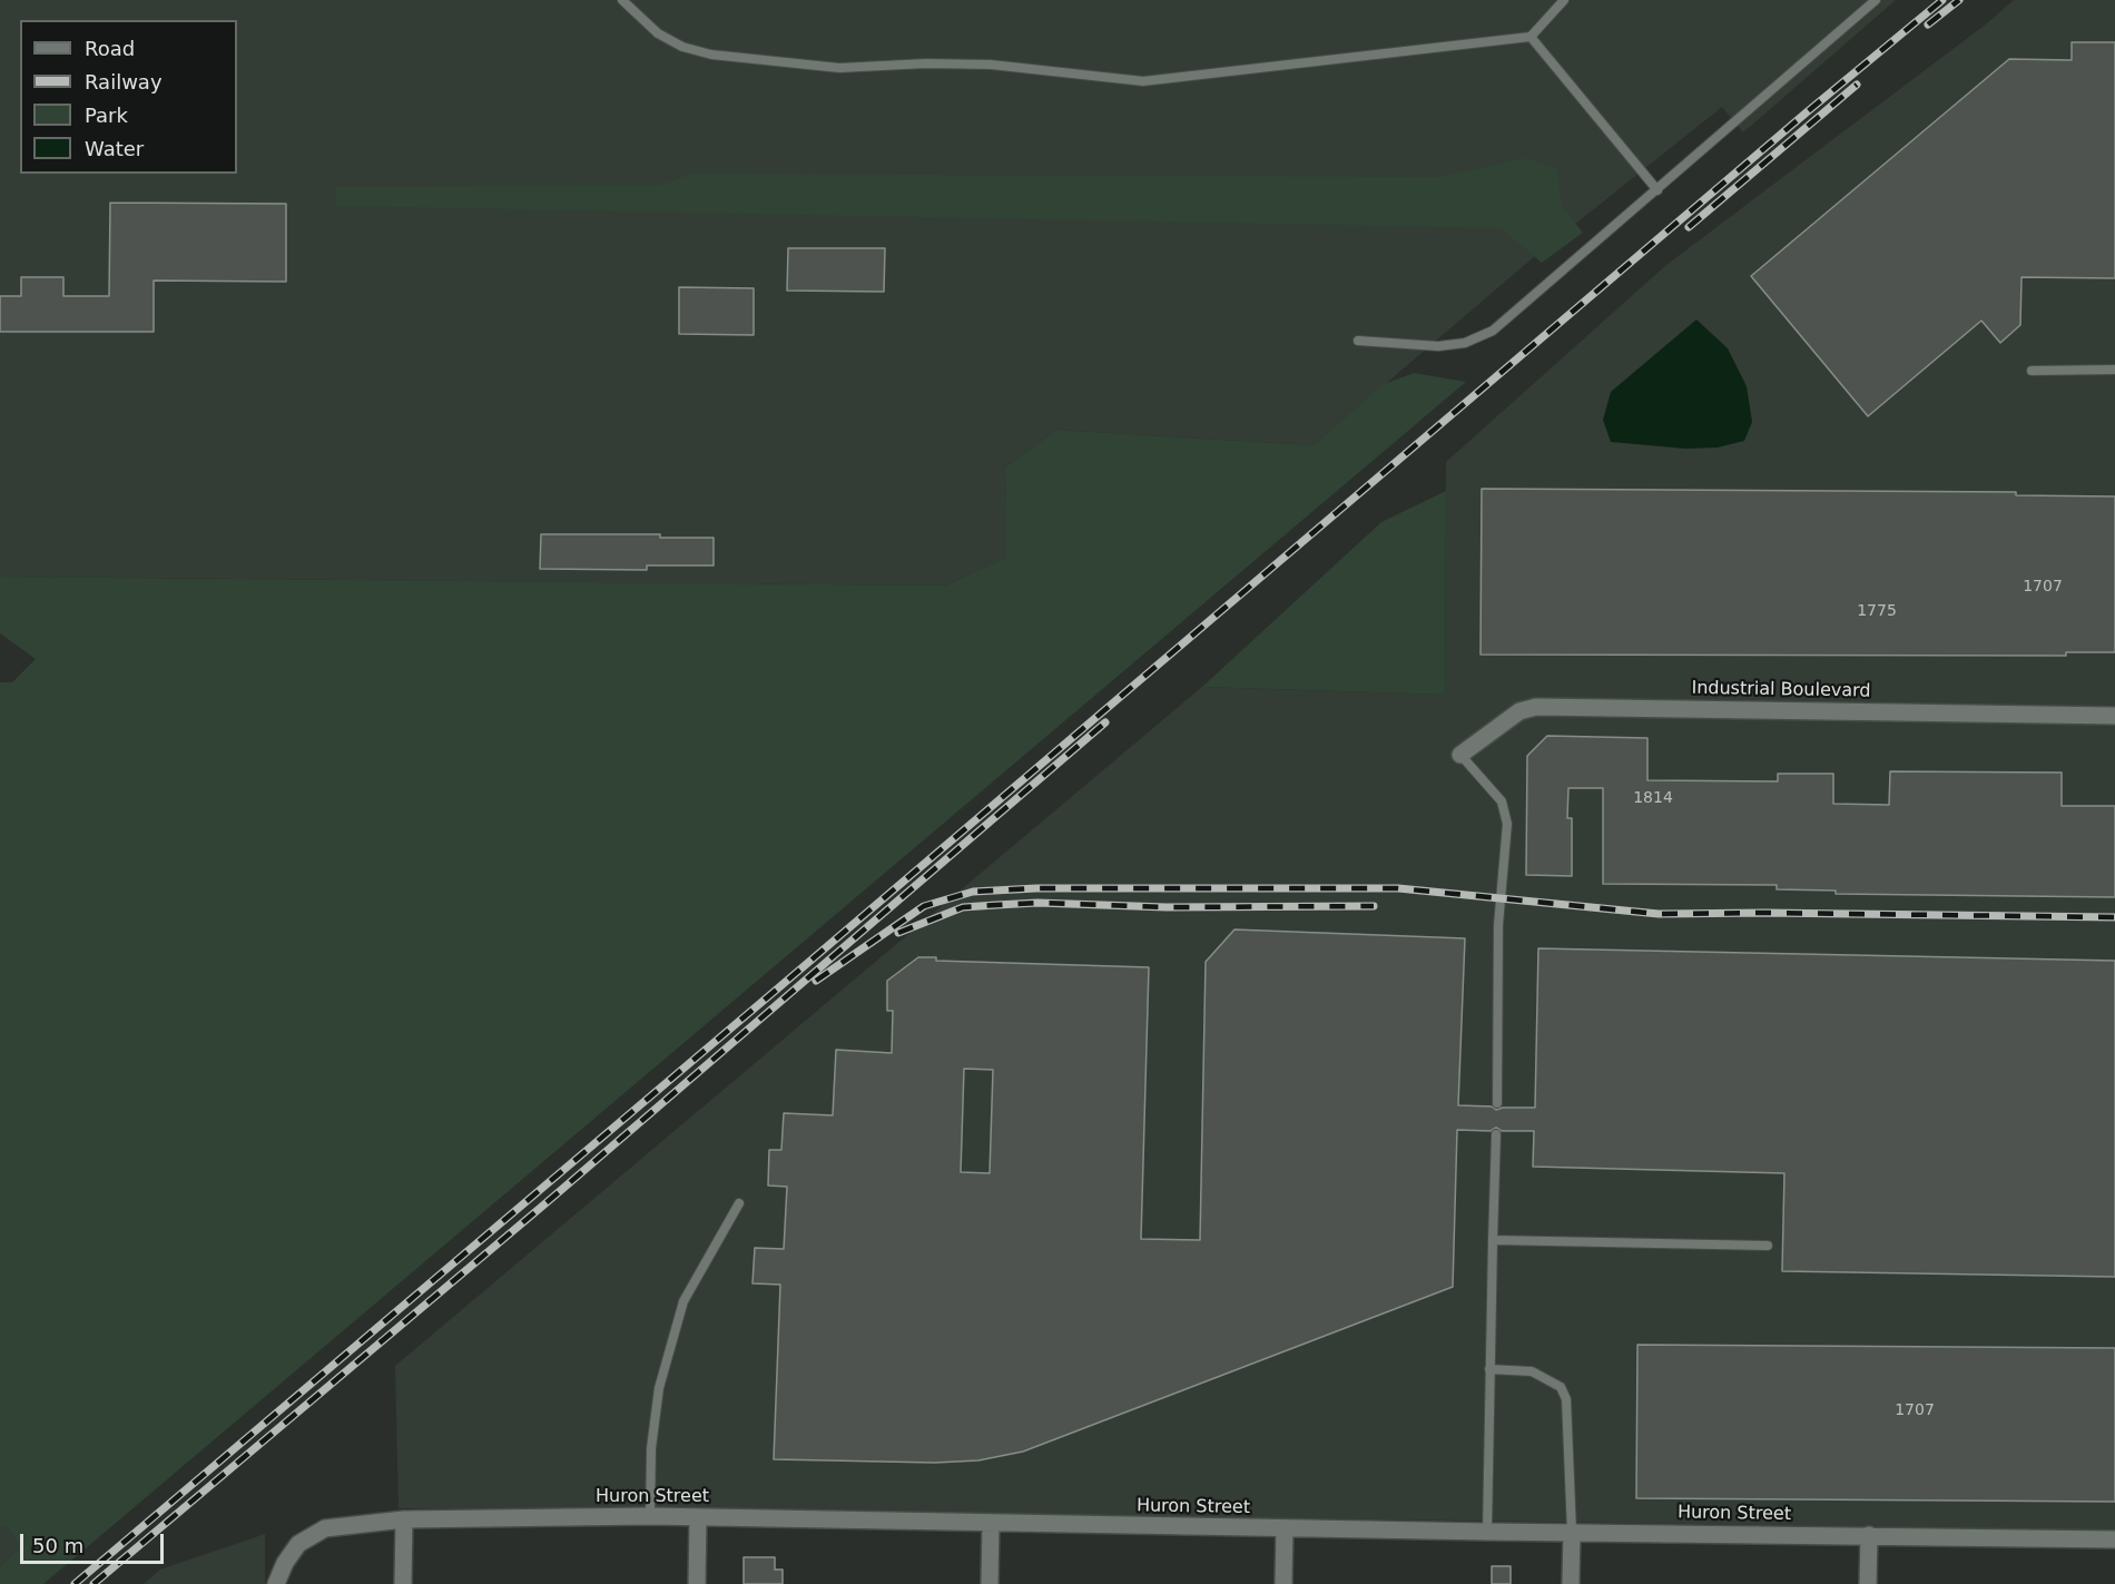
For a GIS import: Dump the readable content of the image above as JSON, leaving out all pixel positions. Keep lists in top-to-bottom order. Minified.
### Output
{"streets":{"street":["Industrial Boulevard","Huron Street"]},"house_numbers":["1707","1775","1814","1707"],"legend":["Road","Railway","Park","Water"],"scale_bar":"50 m"}
